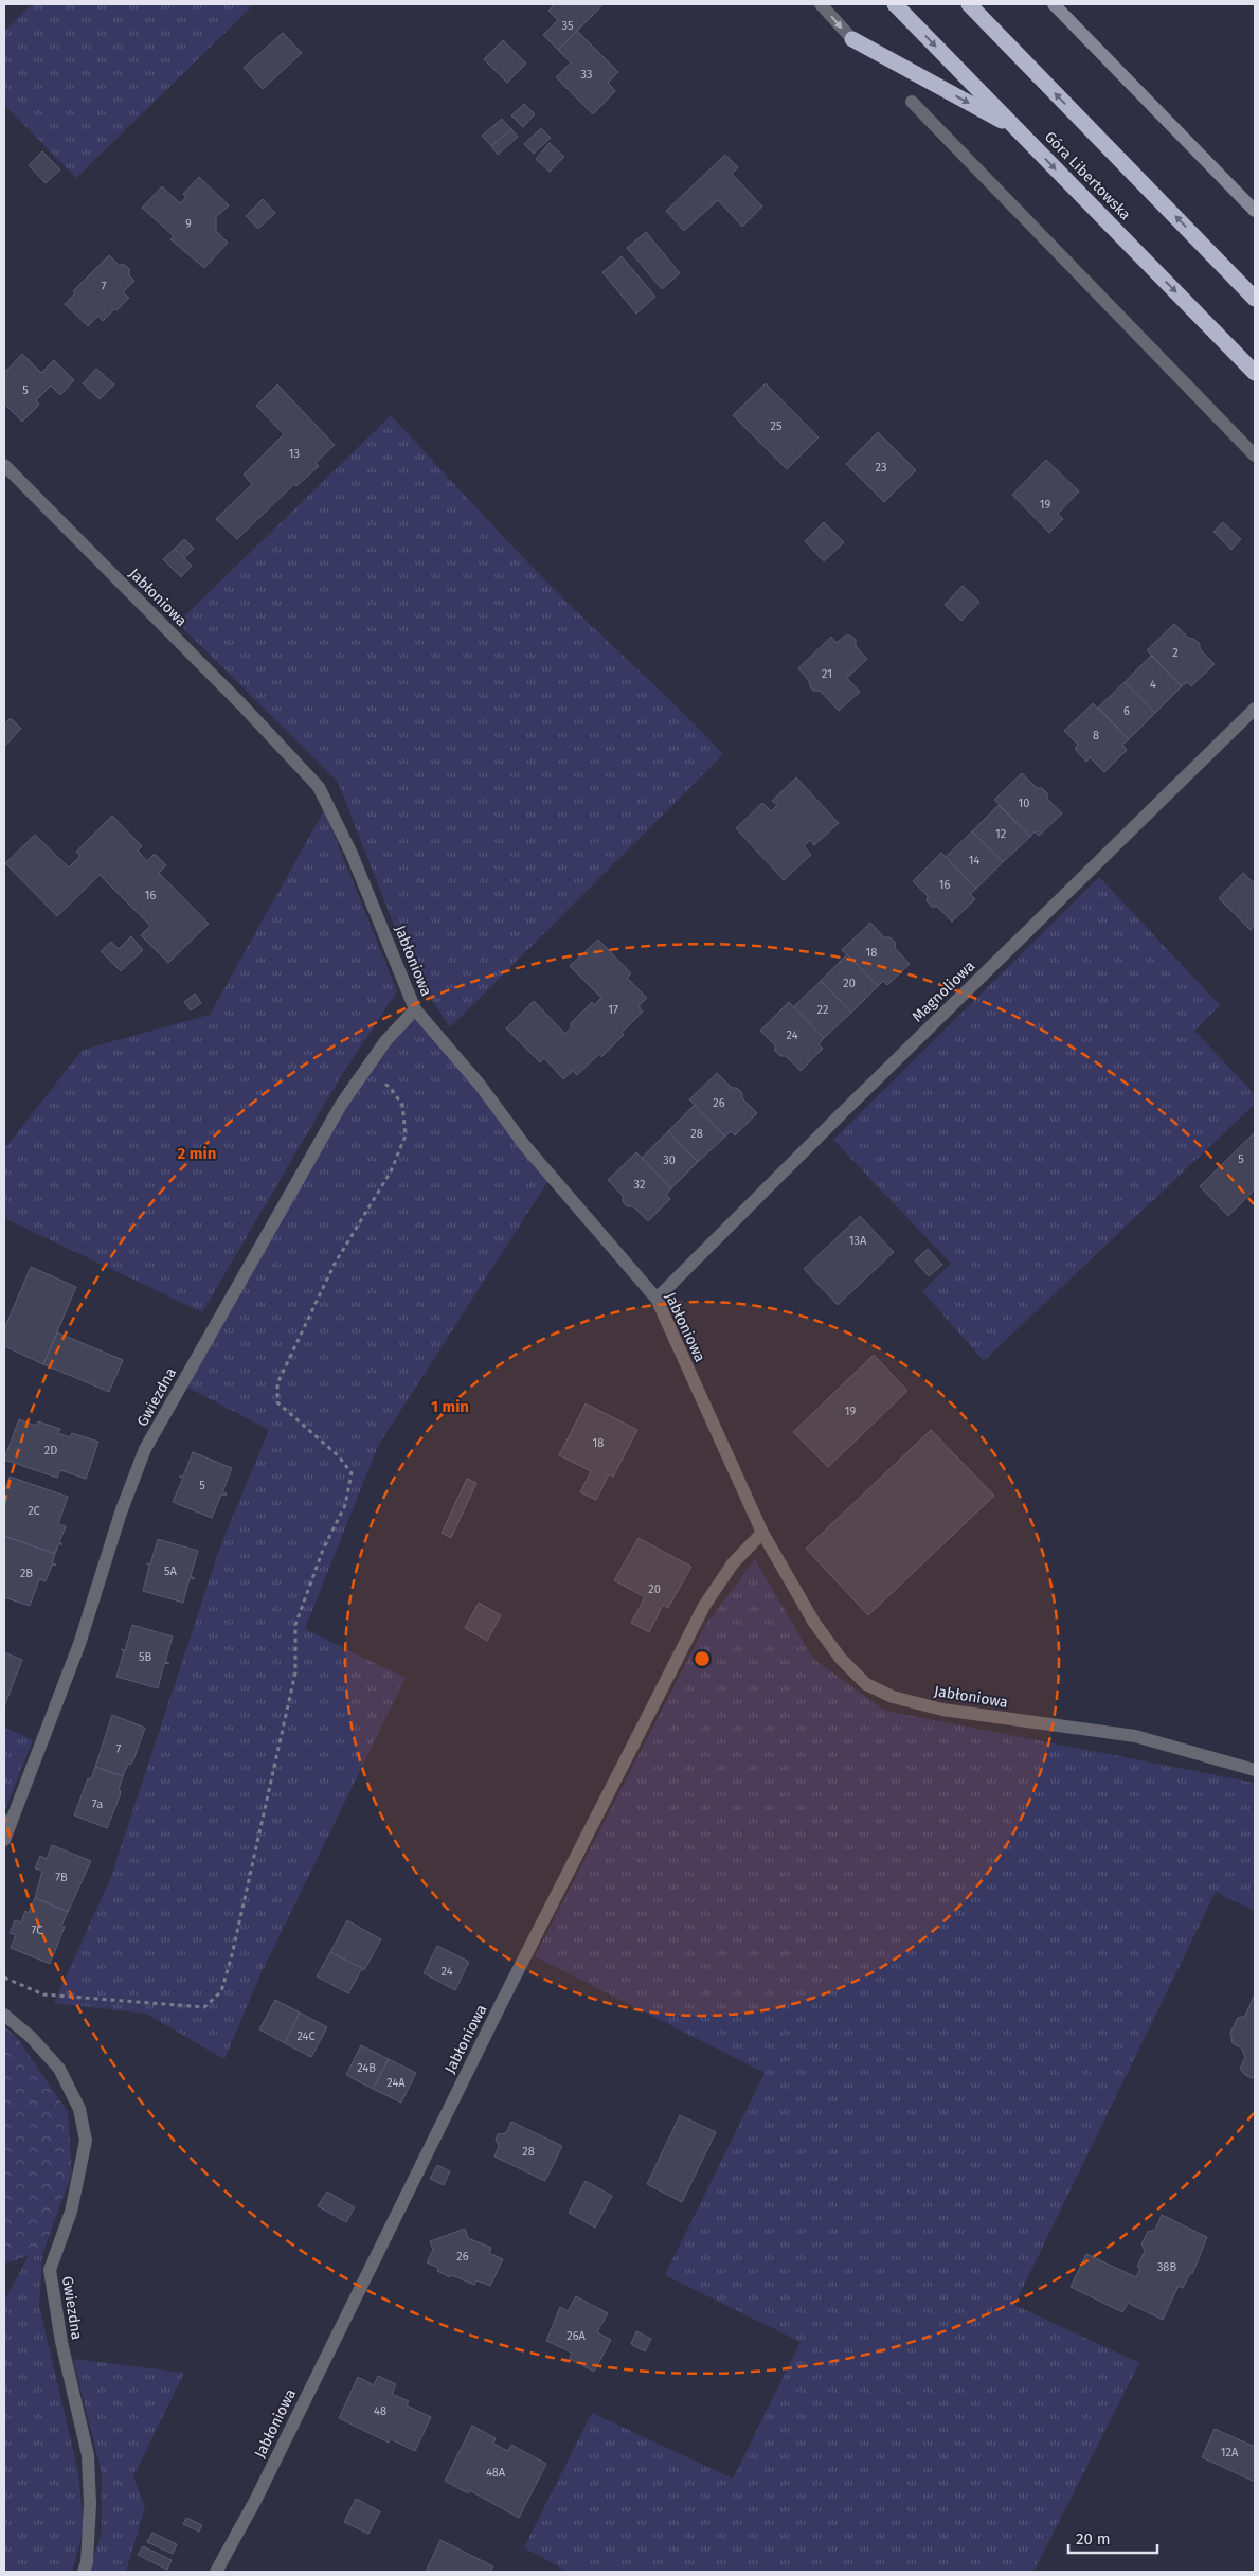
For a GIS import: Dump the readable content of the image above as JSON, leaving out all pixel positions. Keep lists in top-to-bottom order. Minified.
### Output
{"streets":{"highway":["Góra Libertowska"],"street":["Jabłoniowa","Magnoliowa","Gwiezdna"]},"crossings":[["Jabłoniowa","Magnoliowa"],["Jabłoniowa","Gwiezdna"]],"house_numbers":["35","33","9","7","5","25","13","23","19","2","21","4","6","8","10","12","14","16","16","18","20","17","22","24","26","28","5","30","32","13A","19","18","2D","5","2C","5A","2B","20","5B","7","7a","7B","7C","24","24C","24B","24A","28","26","38B","26A","48","12A","48A"],"scale_bar":"20 m","rings":["2 min","1 min"]}
